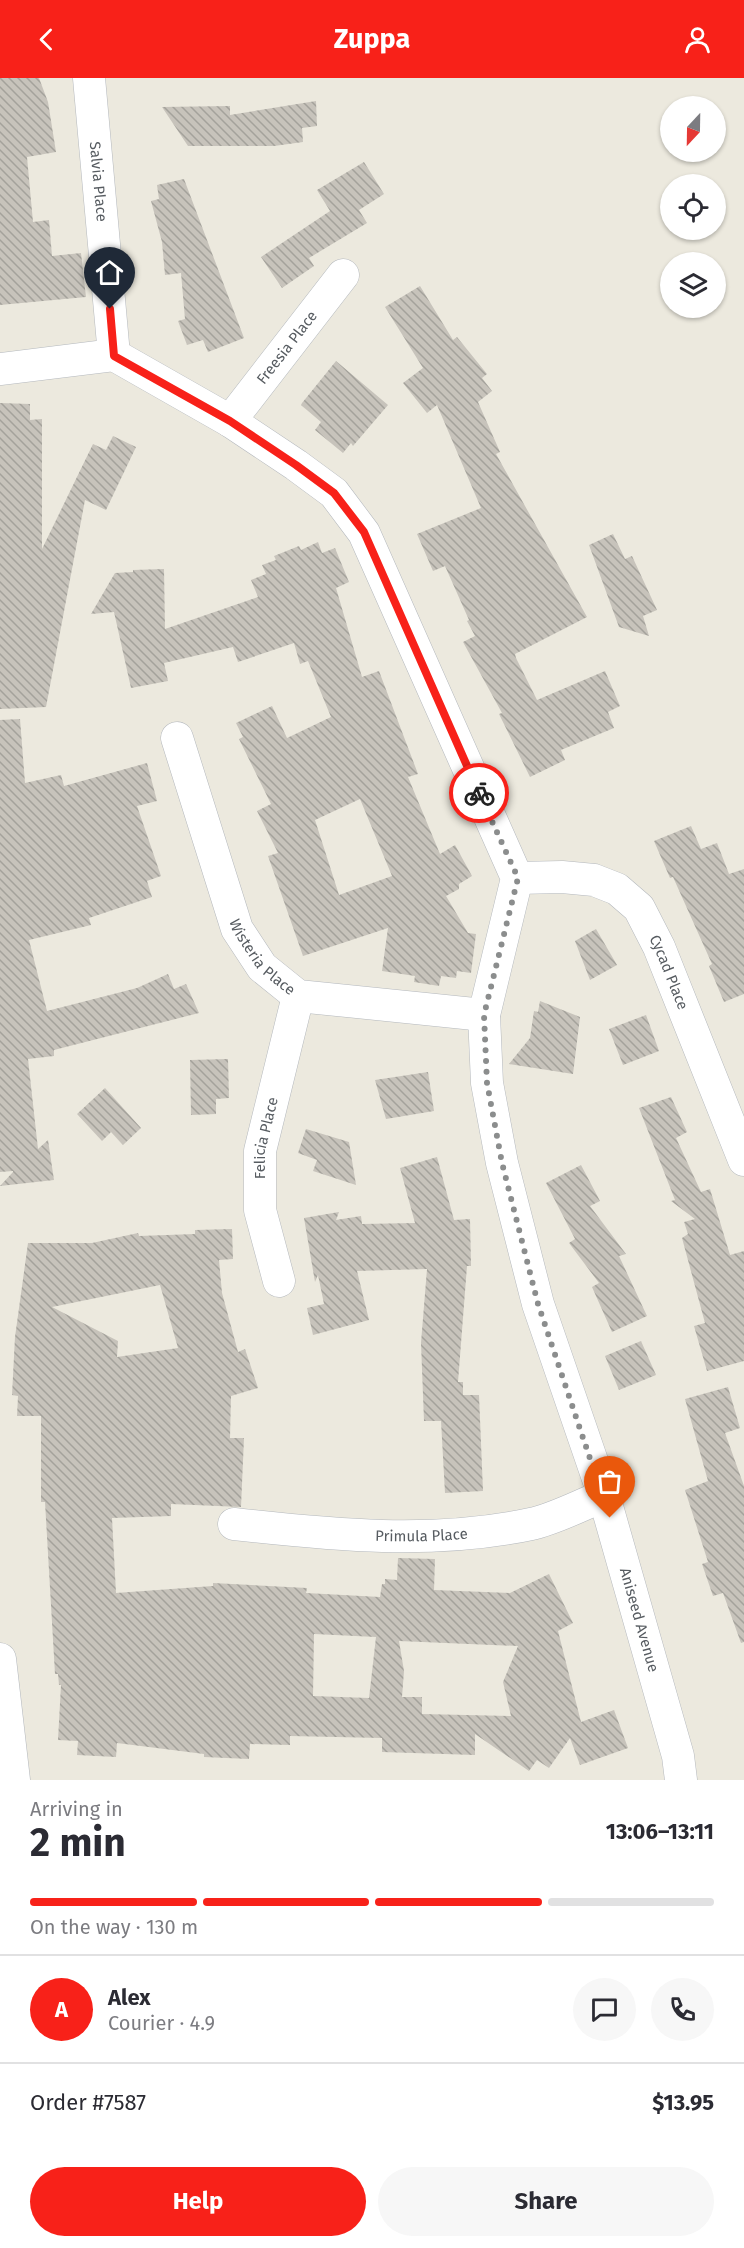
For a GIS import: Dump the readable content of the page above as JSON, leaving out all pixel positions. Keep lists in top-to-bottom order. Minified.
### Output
{"streets":{"street":["Salvia Place","Freesia Place","Wisteria Place","Cycad Place","Felicia Place","Primula Place","Aniseed Avenue"]},"crossings":[["Wisteria Place","Felicia Place"],["Wisteria Place","Aniseed Avenue"],["Cycad Place","Aniseed Avenue"],["Primula Place","Aniseed Avenue"]],"north":"bottom","page":{"header":"Zuppa","heading":["2 min","Arriving in","13:06–13:11"],"panel":["Alex","Courier · 4.9","Order #7587","$13.95"],"bar":"On the way · 130 m","round":"A","buttons":["Help","Share"]}}
